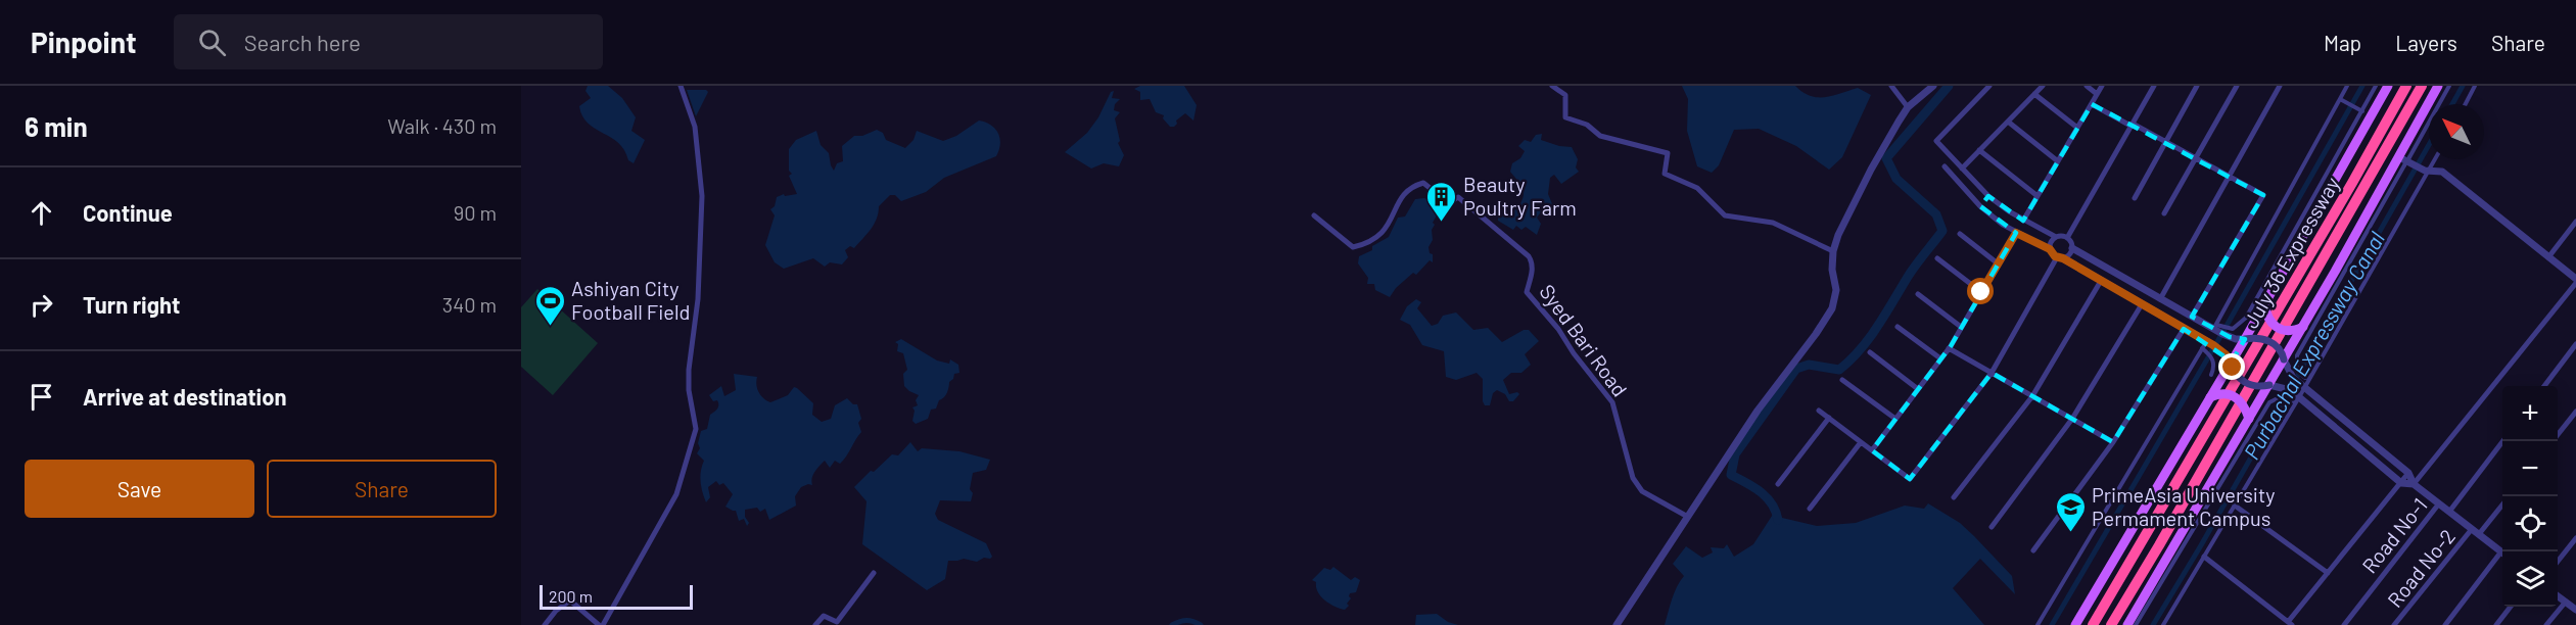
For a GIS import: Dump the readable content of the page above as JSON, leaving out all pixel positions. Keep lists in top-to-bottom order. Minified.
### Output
{"streets":{"highway":["July 36 Expressway"],"street":["Syed Bari Road","Road No-1","Road No-2"]},"crossings":[["Road No-1","Road No-2"]],"water":["Purbachal Expressway Canal"],"places":{"building":["Beauty Poultry Farm"],"sports":["Ashiyan City Football Field"],"school or university":["PrimeAsia University Permament Campus"]},"scale_bar":"200 m","north":"top left","page":{"header":"Pinpoint","search":"Search here","nav":["Map","Layers","Share"],"heading":["6 min","Walk · 430 m"],"list":[["Continue","90 m"],["Turn right","340 m"],"Arrive at destination"],"map_buttons":["+","−"],"buttons":["Save","Share"],"scale":"200 m"}}
